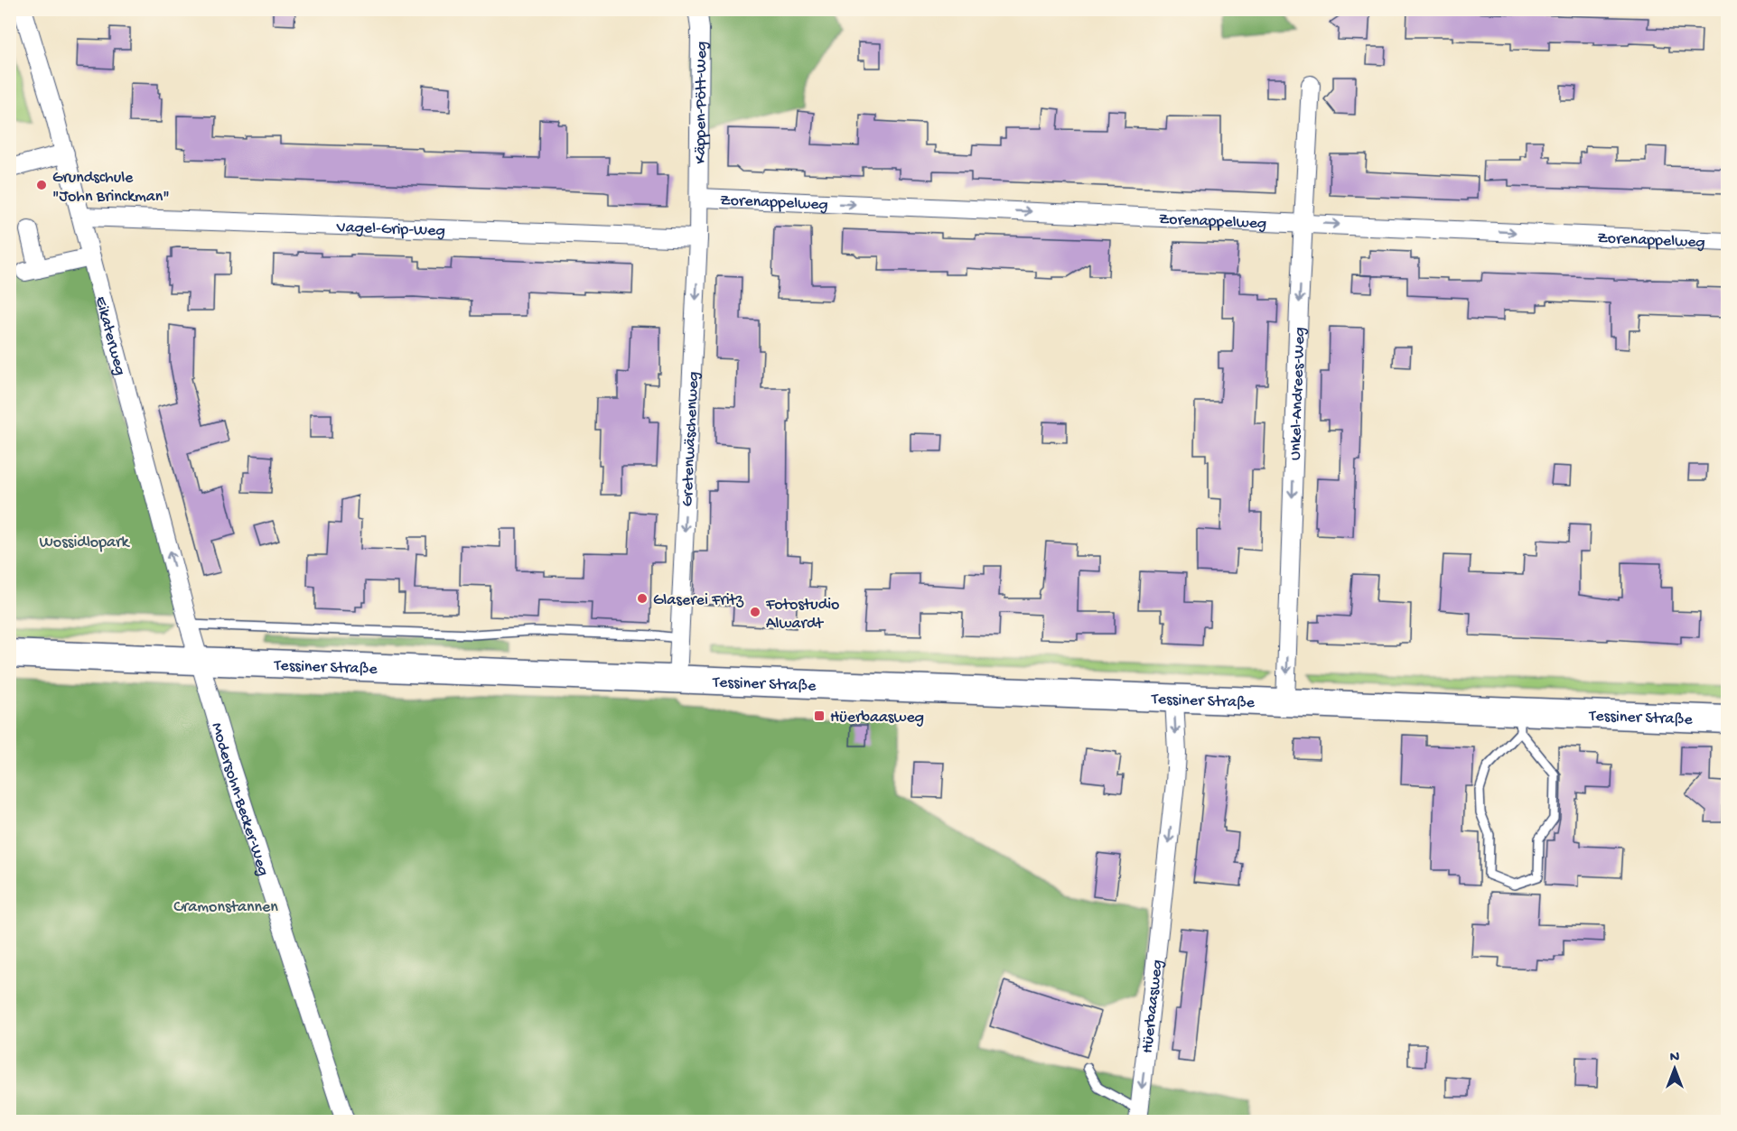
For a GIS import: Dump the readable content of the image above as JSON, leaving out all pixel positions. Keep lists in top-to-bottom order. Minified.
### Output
{"streets":{"main road":["Tessiner Straße"],"street":["Käppen-Pött-Weg","Zorenappelweg","Vagel-Grip-Weg","Eikaterweg","Unkel-Andrees-Weg","Gretenwäschenweg","Modersohn-Becker-Weg","Hüerbaasweg"]},"crossings":[["Käppen-Pött-Weg","Zorenappelweg"],["Käppen-Pött-Weg","Gretenwäschenweg"],["Zorenappelweg","Unkel-Andrees-Weg"],["Zorenappelweg","Gretenwäschenweg"],["Vagel-Grip-Weg","Eikaterweg"],["Vagel-Grip-Weg","Gretenwäschenweg"],["Eikaterweg","Tessiner Straße"],["Eikaterweg","Modersohn-Becker-Weg"],["Unkel-Andrees-Weg","Tessiner Straße"],["Gretenwäschenweg","Tessiner Straße"],["Tessiner Straße","Modersohn-Becker-Weg"],["Tessiner Straße","Hüerbaasweg"]],"one_way":["Zorenappelweg","Eikaterweg","Unkel-Andrees-Weg","Gretenwäschenweg","Hüerbaasweg"],"parks":["Wossidlopark","Cramonstannen"],"places":{"other":["Grundschule \"John Brinckman\"","Glaserei Fritz","Fotostudio Alwardt"],"transit":["Hüerbaasweg"]},"north":"top"}
